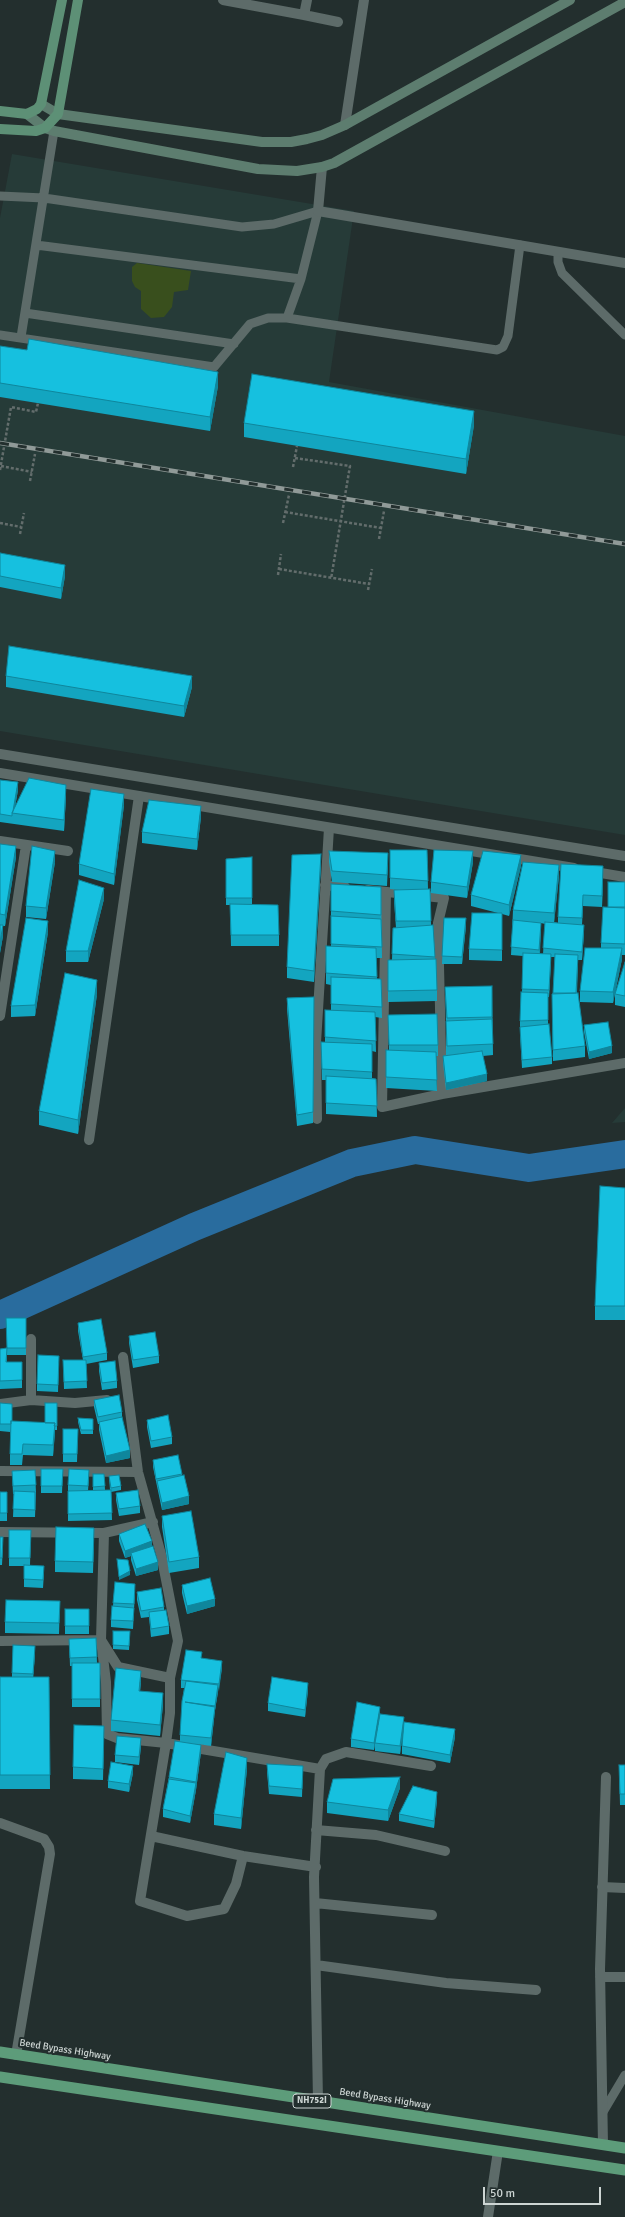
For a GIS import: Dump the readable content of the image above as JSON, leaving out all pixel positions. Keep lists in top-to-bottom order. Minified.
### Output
{"streets":{"highway":["Beed Bypass Highway","NH752I"]},"scale_bar":"50 m"}
